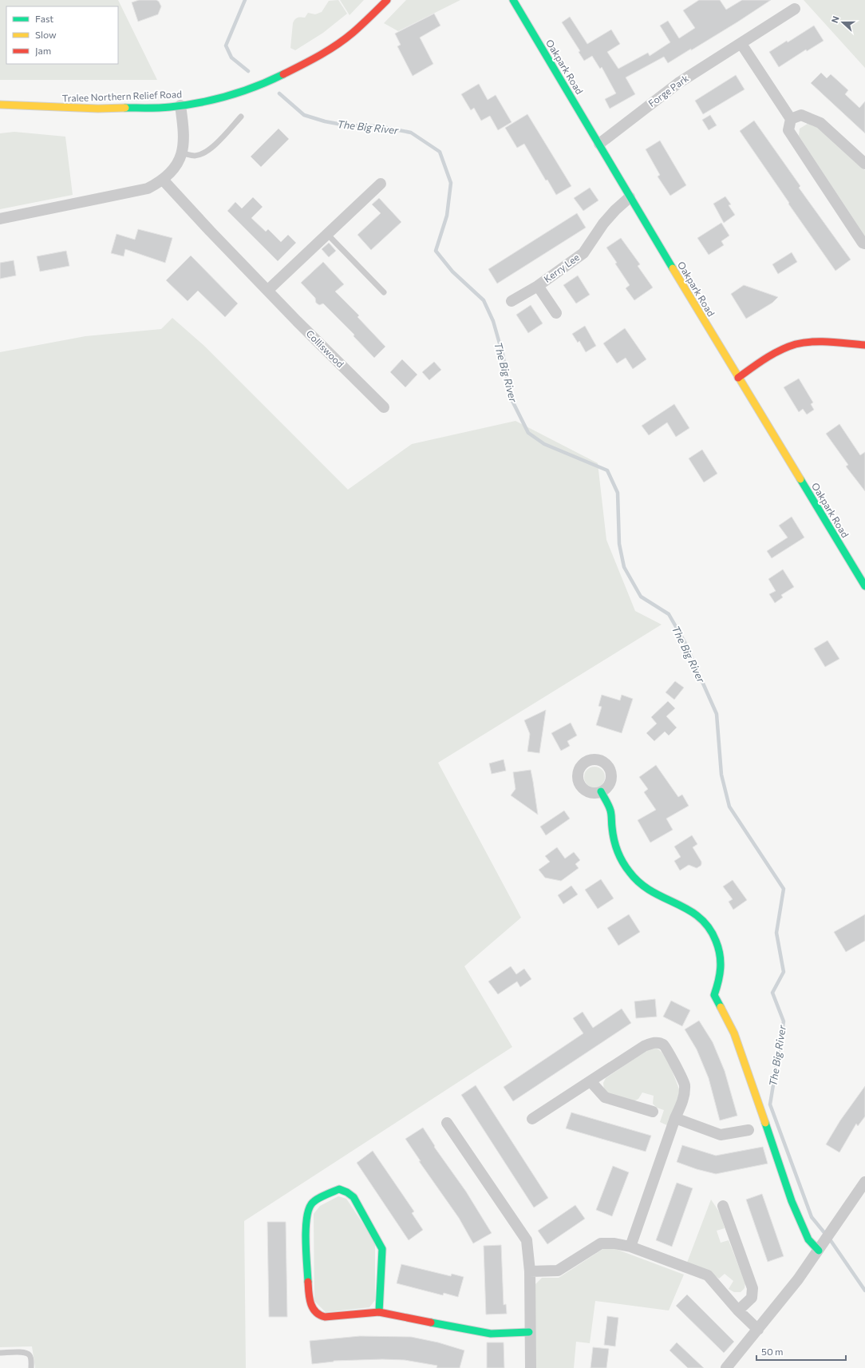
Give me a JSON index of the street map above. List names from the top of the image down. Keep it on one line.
{"streets":{"street":["Oakpark Road","Forge Park","Tralee Northern Relief Road","Kerry Lee","Colliswood"]},"crossings":[["Oakpark Road","Forge Park"],["Oakpark Road","Kerry Lee"]],"water":["The Big River"],"legend":["Fast","Slow","Jam"],"scale_bar":"50 m","north":"left"}
